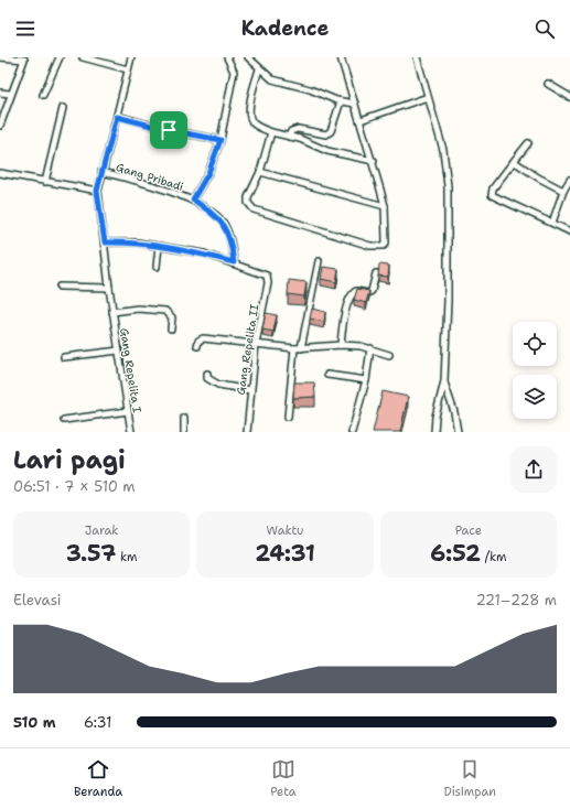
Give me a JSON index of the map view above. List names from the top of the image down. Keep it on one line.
{"streets":{"street":["Gang Pribadi","Gang Repelita II","Gang Repelita I"]},"crossings":[["Gang Pribadi","Gang Repelita II"]],"page":{"header":"Kadence","heading":["Lari pagi","06:51 · 7 × 510 m"],"stats":[["Jarak","3.57 km"],["Waktu","24:31"],["Pace","6:52 /km"]],"chart":["Elevasi","221–228 m"],"list":[{"name":"510 m","note":"6:31"}],"tabs":["Beranda","Peta","Disimpan"]}}
